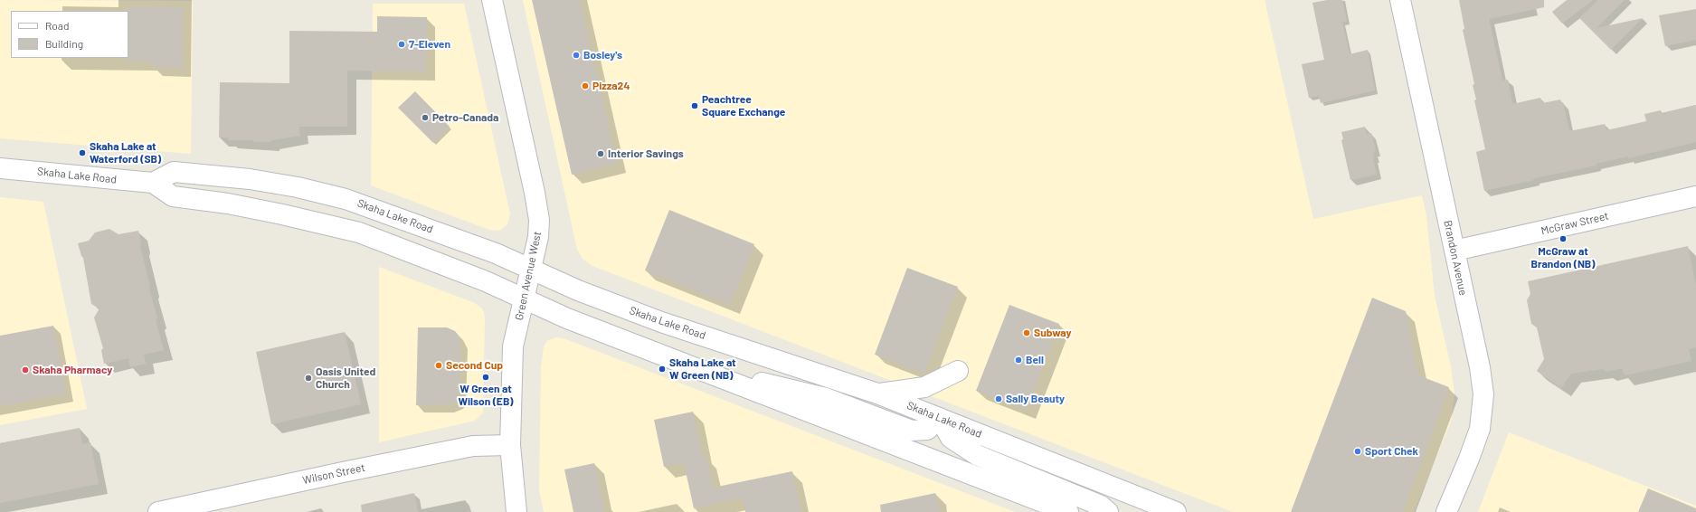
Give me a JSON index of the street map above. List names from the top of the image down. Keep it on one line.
{"streets":{"main road":["Skaha Lake Road","McGraw Street","Brandon Avenue","Green Avenue West","Wilson Street"]},"crossings":[["Skaha Lake Road","Green Avenue West"],["McGraw Street","Brandon Avenue"],["Green Avenue West","Wilson Street"]],"places":["7-Eleven","Bosley's","Pizza24","Peachtree Square Exchange","Petro-Canada","Skaha Lake at Waterford (SB)","Interior Savings","McGraw at Brandon (NB)","Subway","Bell","Second Cup","Skaha Lake at W Green (NB)","Skaha Pharmacy","W Green at Wilson (EB)","Oasis United Church","Sally Beauty","Sport Chek"],"legend":["Road","Building"]}
